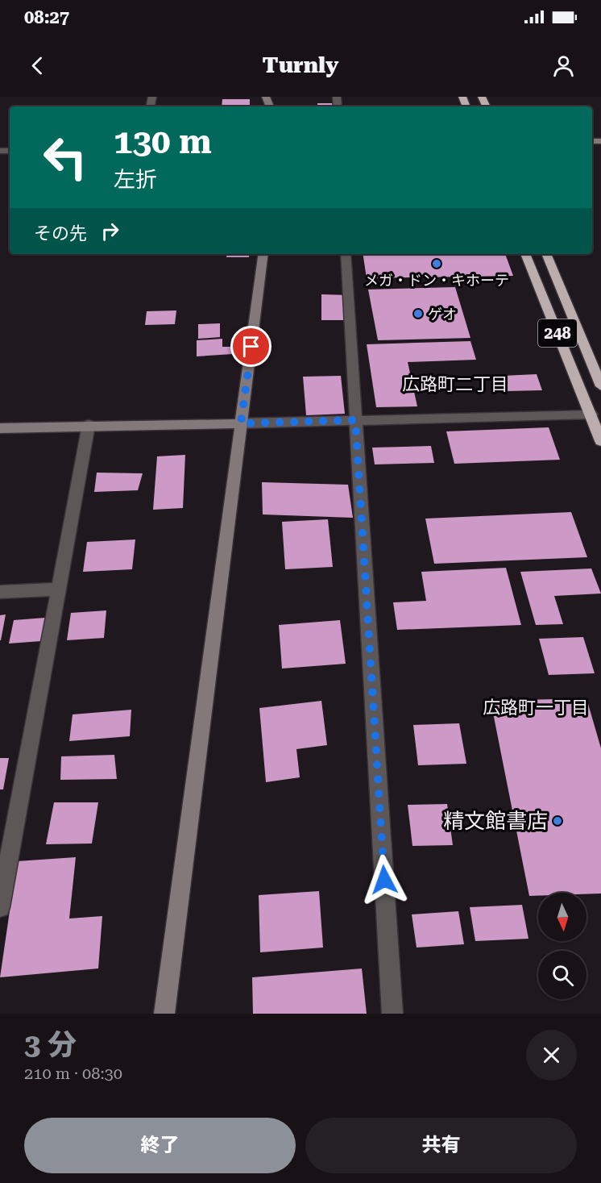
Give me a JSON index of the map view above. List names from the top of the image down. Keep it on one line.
{"streets":{"highway":["248"]},"districts":["広路町二丁目","広路町一丁目"],"places":["メガ・ドン・キホーテ","ゲオ","精文館書店"],"north":"bottom","page":{"status":"08:27","header":"Turnly","turn":["130 m","左折"],"then":"その先","heading":["3 分","210 m · 08:30"],"buttons":["終了","共有"]}}
